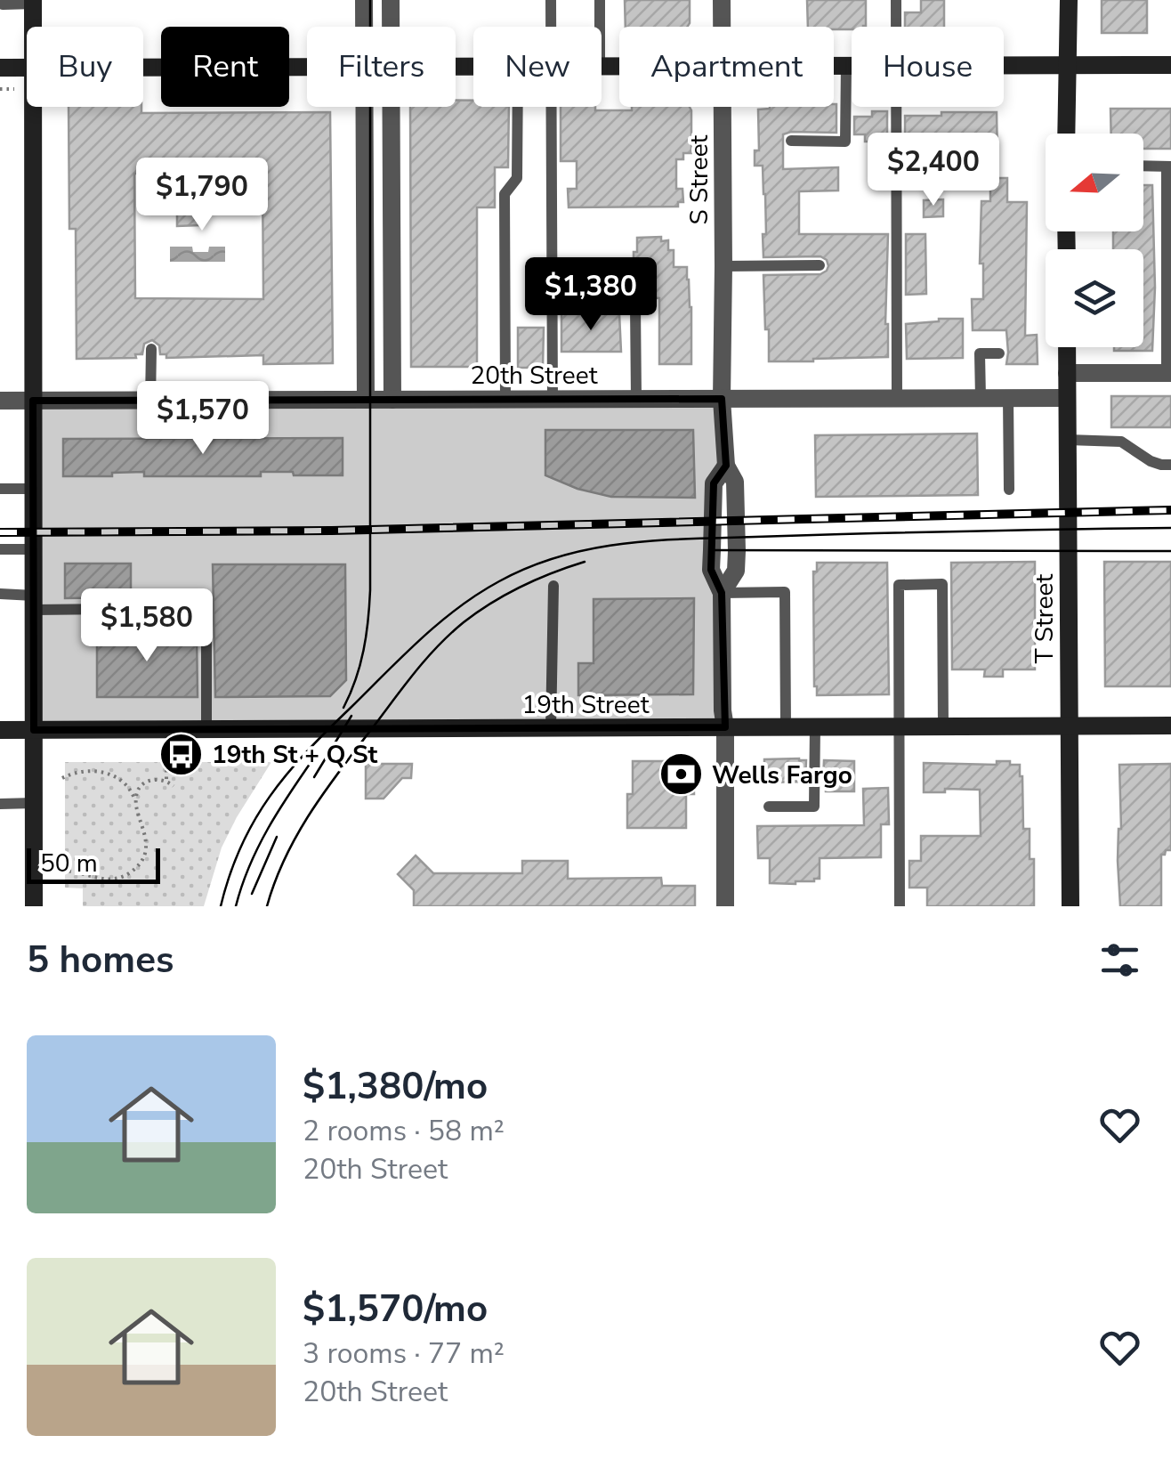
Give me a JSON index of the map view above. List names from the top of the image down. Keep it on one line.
{"streets":{"main road":["T Street","19th Street"],"street":["S Street","20th Street"]},"crossings":[["S Street","20th Street"],["S Street","19th Street"],["20th Street","T Street"],["T Street","19th Street"]],"places":{"bus stop":["19th St + Q St"],"bank":["Wells Fargo"]},"scale_bar":"50 m","north":"left","page":{"chip":["Buy","Rent","Filters","New","Apartment","House"],"price":["$2,400","$1,790","$1,380","$1,570","$1,580"],"scale":"50 m","heading":"5 homes","list":[{"name":"$1,380/mo","note":"2 rooms · 58 m² · 20th Street"},{"name":"$1,570/mo","note":"3 rooms · 77 m² · 20th Street"}]}}
